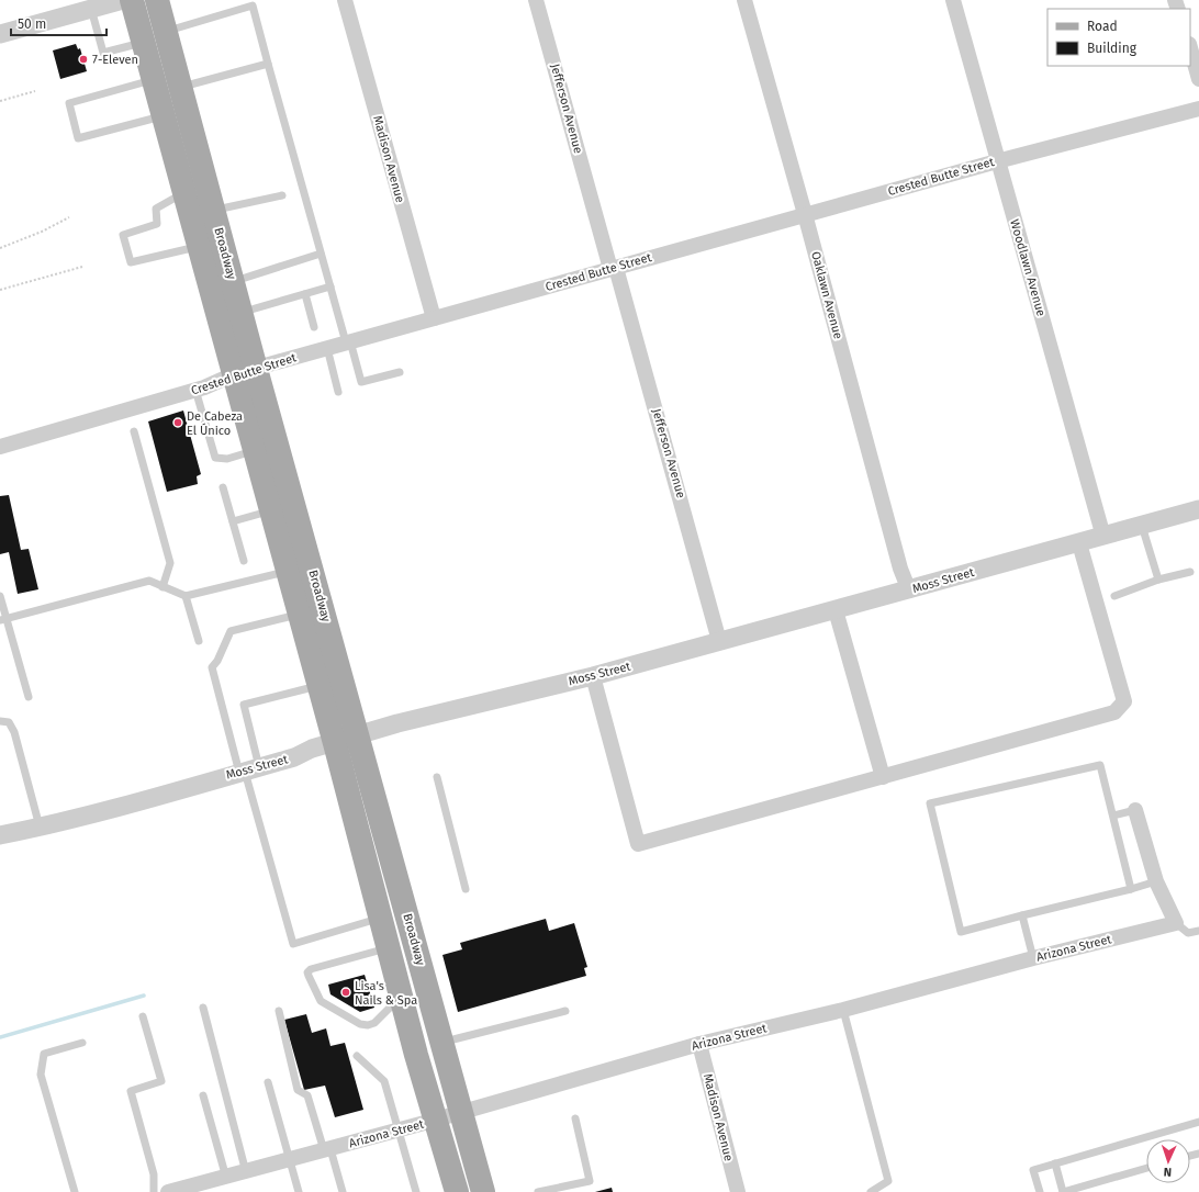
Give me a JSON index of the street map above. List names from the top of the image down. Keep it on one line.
{"streets":{"main road":["Broadway"],"street":["Jefferson Avenue","Madison Avenue","Crested Butte Street","Woodlawn Avenue","Oaklawn Avenue","Moss Street","Arizona Street"]},"crossings":[["Jefferson Avenue","Crested Butte Street"],["Jefferson Avenue","Moss Street"],["Madison Avenue","Crested Butte Street"],["Madison Avenue","Arizona Street"],["Crested Butte Street","Broadway"],["Crested Butte Street","Woodlawn Avenue"],["Crested Butte Street","Oaklawn Avenue"],["Broadway","Moss Street"],["Broadway","Arizona Street"],["Woodlawn Avenue","Moss Street"],["Oaklawn Avenue","Moss Street"]],"places":["7-Eleven","De Cabeza El Único","Lisa's Nails & Spa"],"legend":["Road","Building"],"scale_bar":"50 m","north":"bottom"}
